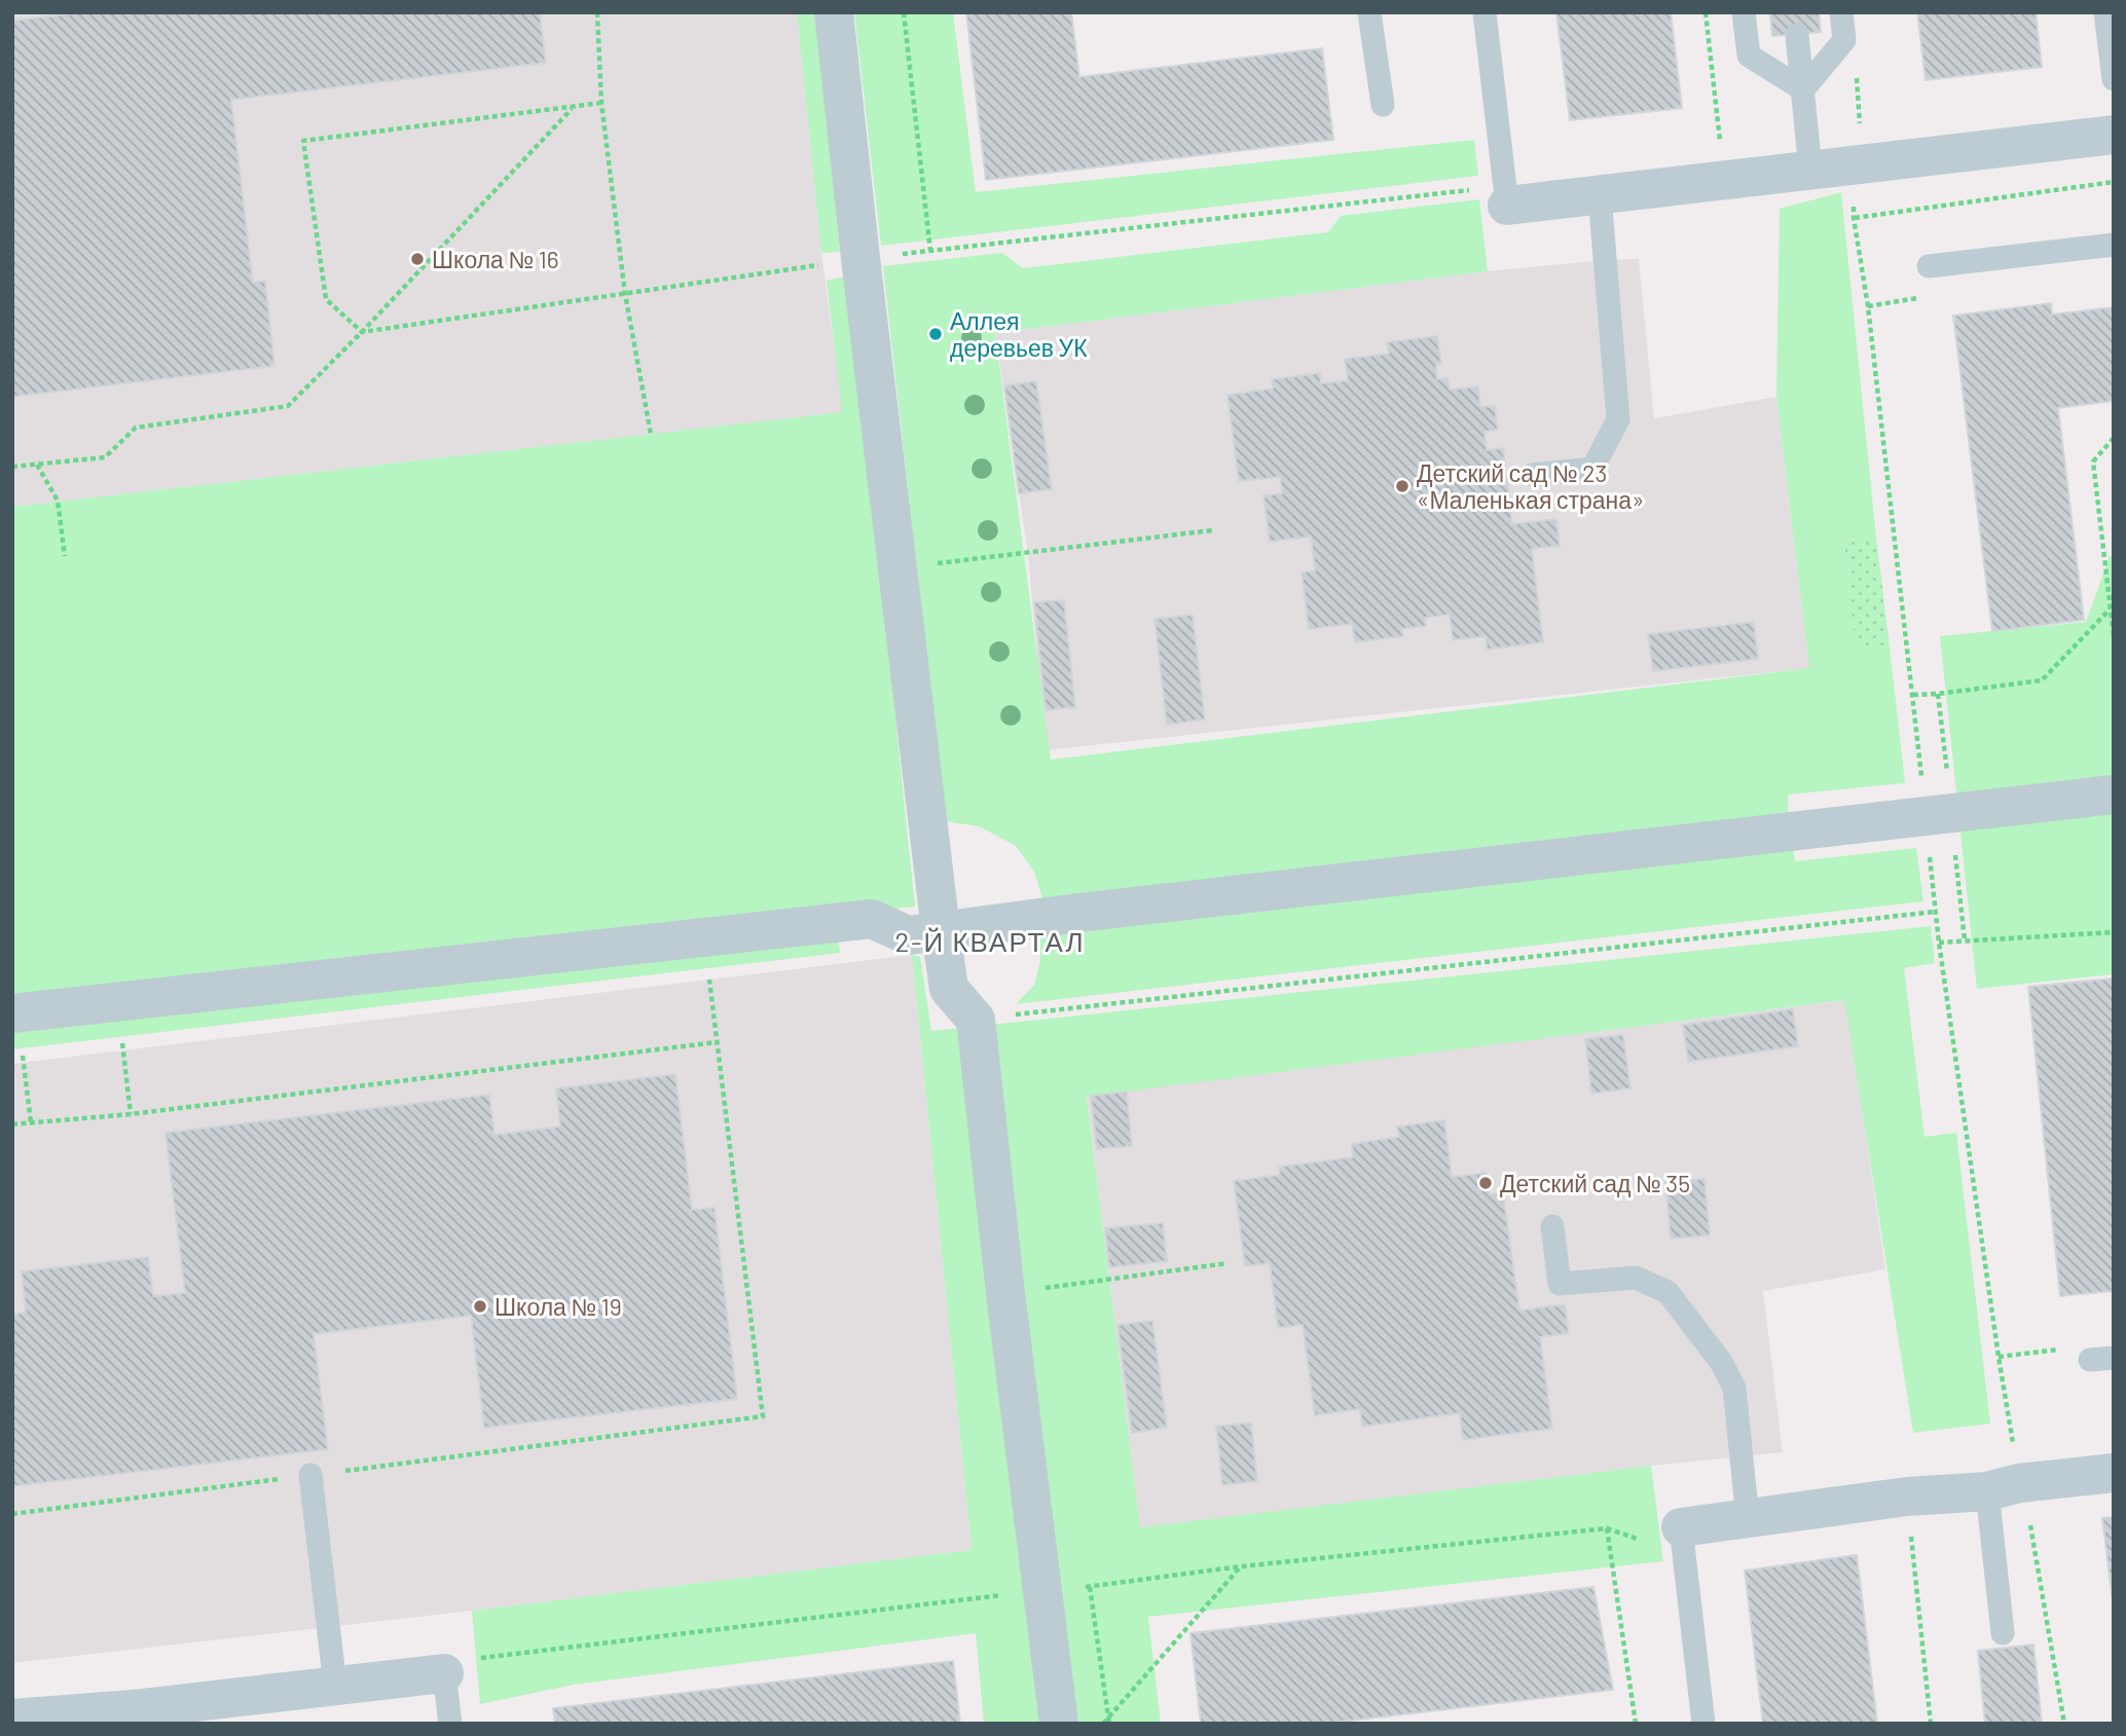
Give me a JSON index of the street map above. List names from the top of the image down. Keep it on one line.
{"districts":["2-Й КВАРТАЛ"],"places":["Школа № 16","Аллея деревьев УК","Детский сад № 23 «Маленькая страна»","Детский сад № 35","Школа № 19"]}
